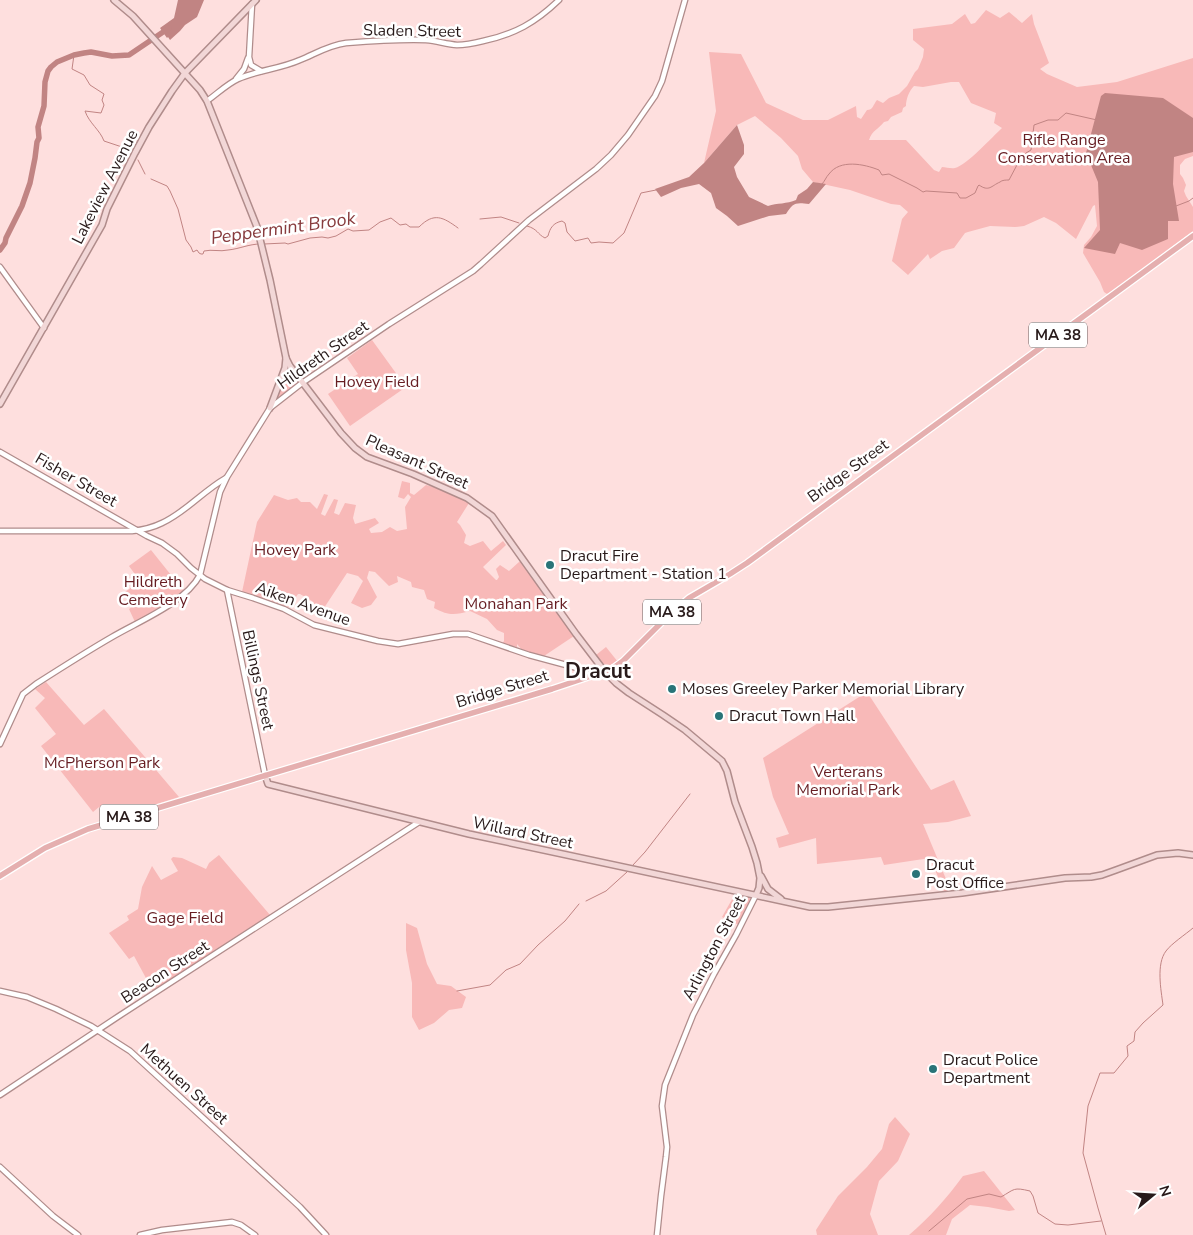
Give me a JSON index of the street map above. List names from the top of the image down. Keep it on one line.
{"streets":{"main road":["Lakeview Avenue","MA 38","Pleasant Street","Bridge Street","Willard Street","Arlington Street"],"street":["Sladen Street","Hildreth Street","Fisher Street","Aiken Avenue","Billings Street","Beacon Street","Methuen Street"]},"crossings":[["Sladen Street","Pleasant Street"],["Lakeview Avenue","Pleasant Street"],["Hildreth Street","Pleasant Street"],["Hildreth Street","Aiken Avenue"],["Pleasant Street","Bridge Street"],["Pleasant Street","Arlington Street"],["Bridge Street","Aiken Avenue"],["Bridge Street","Billings Street"],["Bridge Street","Willard Street"],["Bridge Street","Arlington Street"],["Fisher Street","Aiken Avenue"],["Aiken Avenue","Billings Street"],["Billings Street","Willard Street"],["Willard Street","Arlington Street"],["Willard Street","Beacon Street"],["Beacon Street","Methuen Street"]],"districts":["Dracut"],"water":["Peppermint Brook"],"parks":["Rifle Range Conservation Area","Hovey Field","Hovey Park","Hildreth Cemetery","Monahan Park","McPherson Park","Verterans Memorial Park","Gage Field"],"places":["Dracut Fire Department - Station 1","Moses Greeley Parker Memorial Library","Dracut Town Hall","Dracut Post Office","Dracut Police Department"],"north":"right"}
